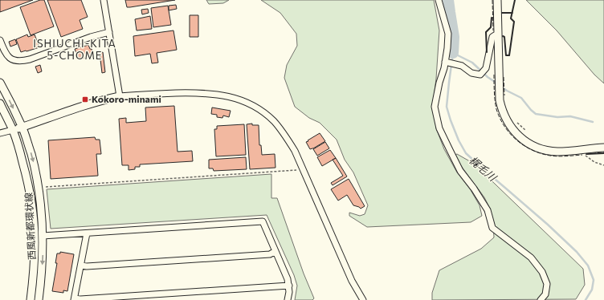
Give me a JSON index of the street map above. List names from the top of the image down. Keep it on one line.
{"streets":{"street":["西風新都環状線"]},"districts":["ISHIUCHI-KITA 5-CHOME"],"water":["梶毛川"],"places":{"transit":["Kokoro-minami"]}}
